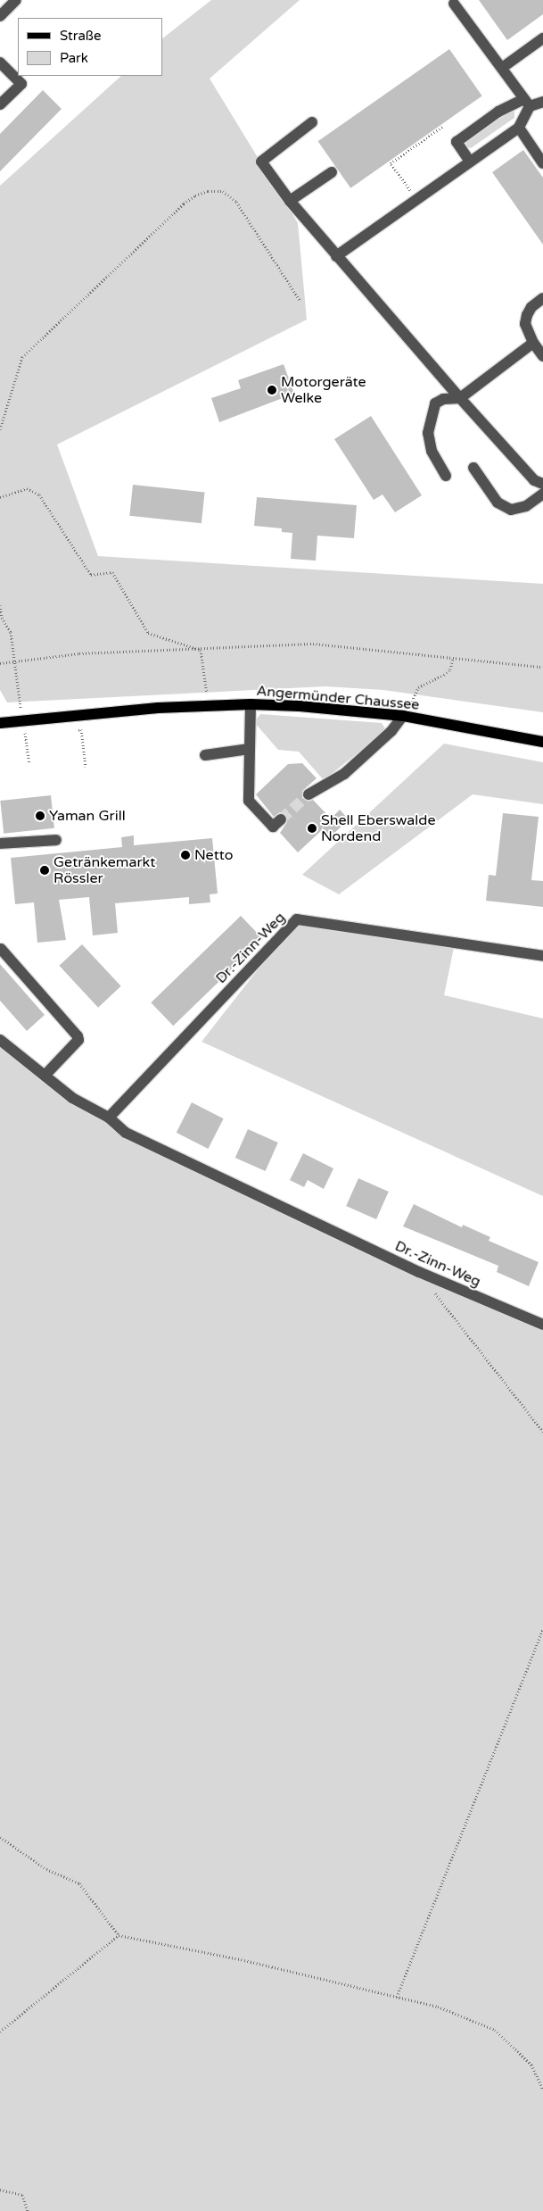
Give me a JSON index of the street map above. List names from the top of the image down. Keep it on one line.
{"streets":{"main road":["Angermünder Chaussee"],"street":["Dr.-Zinn-Weg"]},"places":["Motorgeräte Welke","Yaman Grill","Shell Eberswalde Nordend","Netto","Getränkemarkt Rössler"],"legend":["Straße","Park"]}
